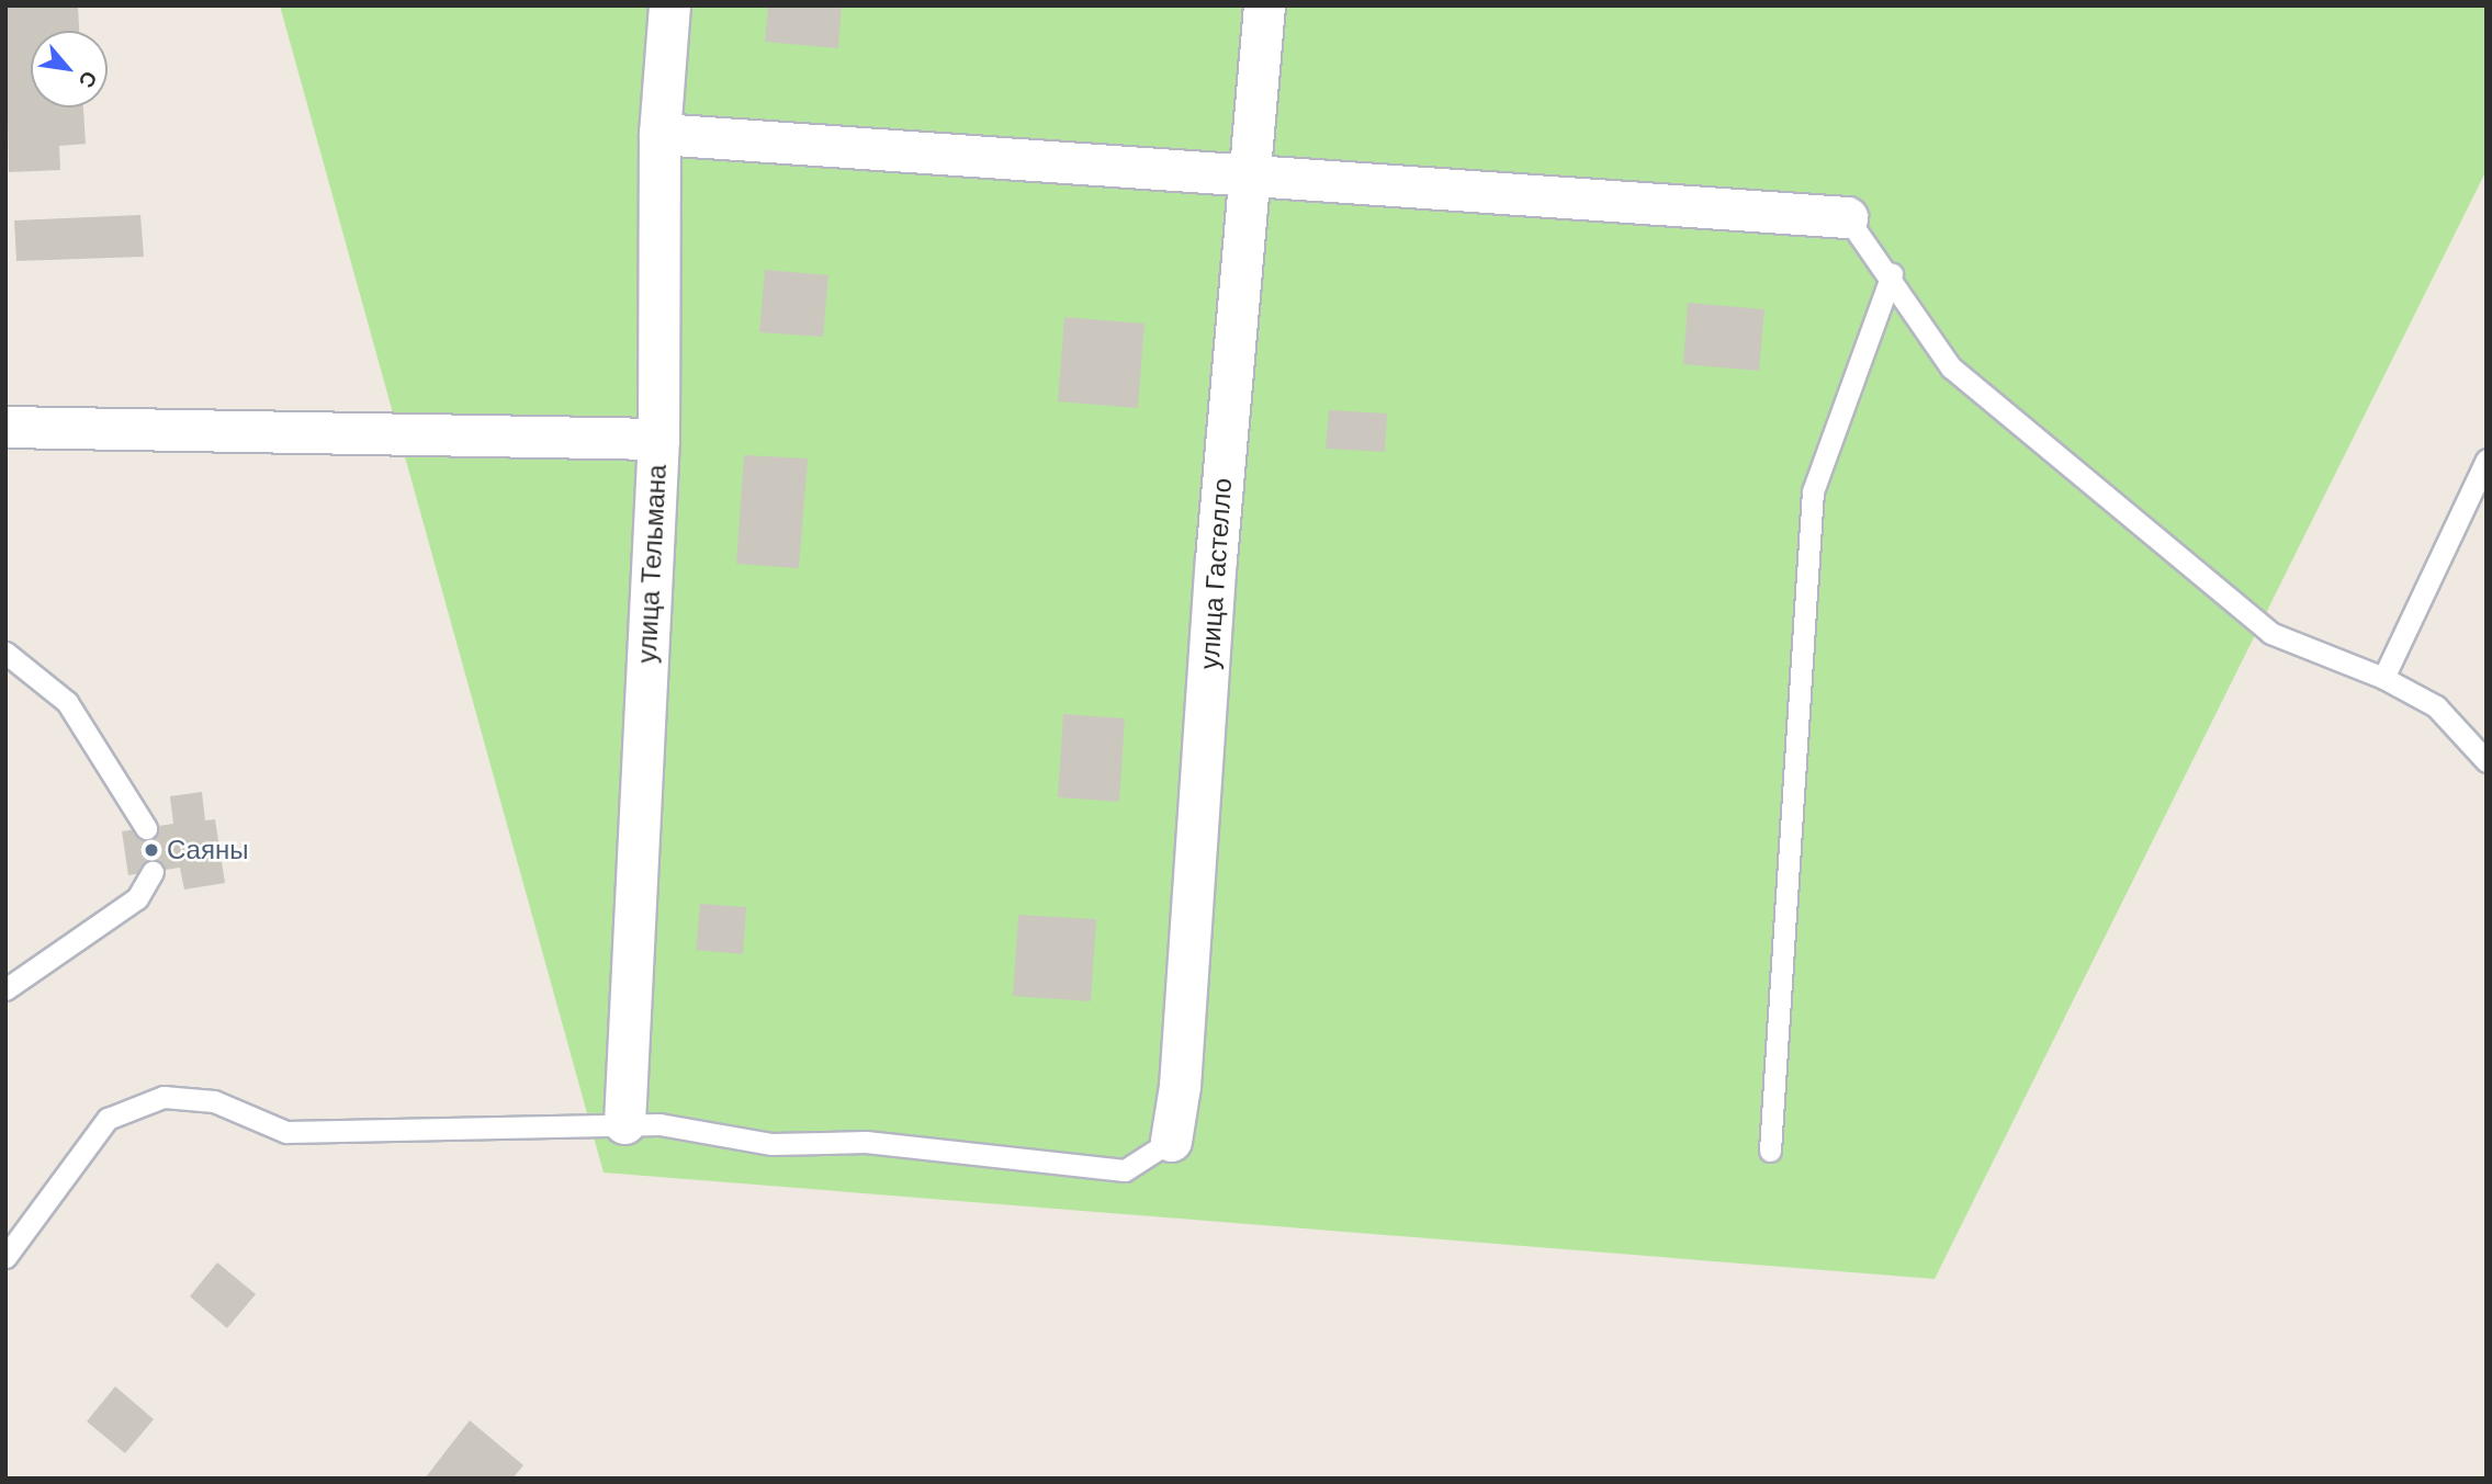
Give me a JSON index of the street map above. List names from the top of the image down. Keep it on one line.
{"streets":{"street":["улица Тельмана","улица Гастелло"]},"places":["Саяны"],"north":"bottom right"}
